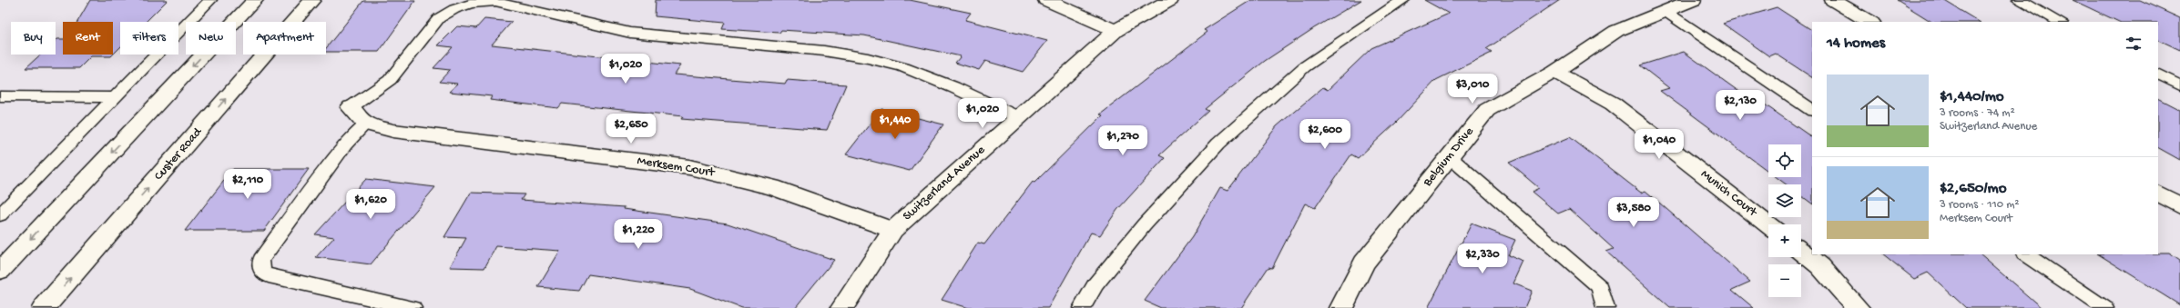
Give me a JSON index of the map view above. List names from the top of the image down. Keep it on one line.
{"streets":{"street":["Custer Road","Belgium Drive","Merksem Court","Switzerland Avenue","Munich Court"]},"crossings":[["Belgium Drive","Munich Court"],["Merksem Court","Switzerland Avenue"]],"page":{"chip":["Buy","Rent","Filters","New","Apartment"],"heading":"14 homes","price":["$1,020","$3,010","$2,130","$1,020","$1,440","$2,650","$2,600","$1,270","$1,040","$2,110","$1,620","$3,580","$1,220","$2,330"],"list":[{"name":"$1,440/mo","note":"3 rooms · 74 m² · Switzerland Avenue"},{"name":"$2,650/mo","note":"3 rooms · 110 m² · Merksem Court"}],"map_buttons":["+","−"]}}
